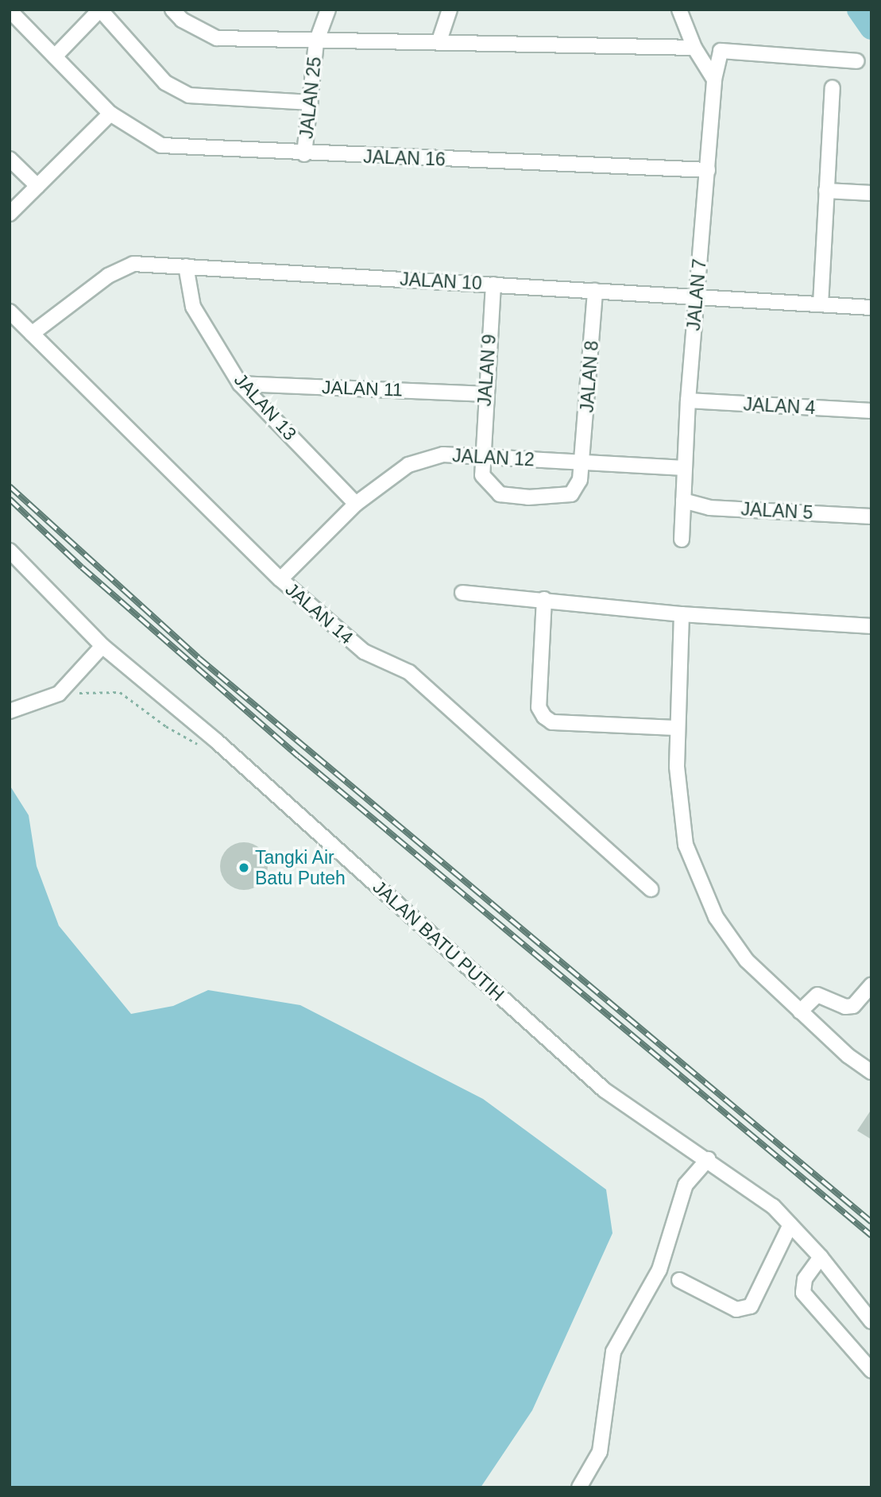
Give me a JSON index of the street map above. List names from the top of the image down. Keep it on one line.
{"streets":{"street":["JALAN 25","JALAN 16","JALAN 10","JALAN 7","JALAN 9","JALAN 8","JALAN 11","JALAN 4","JALAN 13","JALAN 12","JALAN 5","JALAN 14","JALAN BATU PUTIH"]},"crossings":[["JALAN 25","JALAN 16"],["JALAN 16","JALAN 7"],["JALAN 10","JALAN 7"],["JALAN 10","JALAN 9"],["JALAN 10","JALAN 8"],["JALAN 10","JALAN 13"],["JALAN 10","JALAN 14"],["JALAN 7","JALAN 4"],["JALAN 7","JALAN 12"],["JALAN 7","JALAN 5"],["JALAN 9","JALAN 8"],["JALAN 9","JALAN 11"],["JALAN 9","JALAN 12"],["JALAN 8","JALAN 12"],["JALAN 11","JALAN 13"],["JALAN 13","JALAN 12"],["JALAN 12","JALAN 14"]],"places":["Tangki Air Batu Puteh"]}
